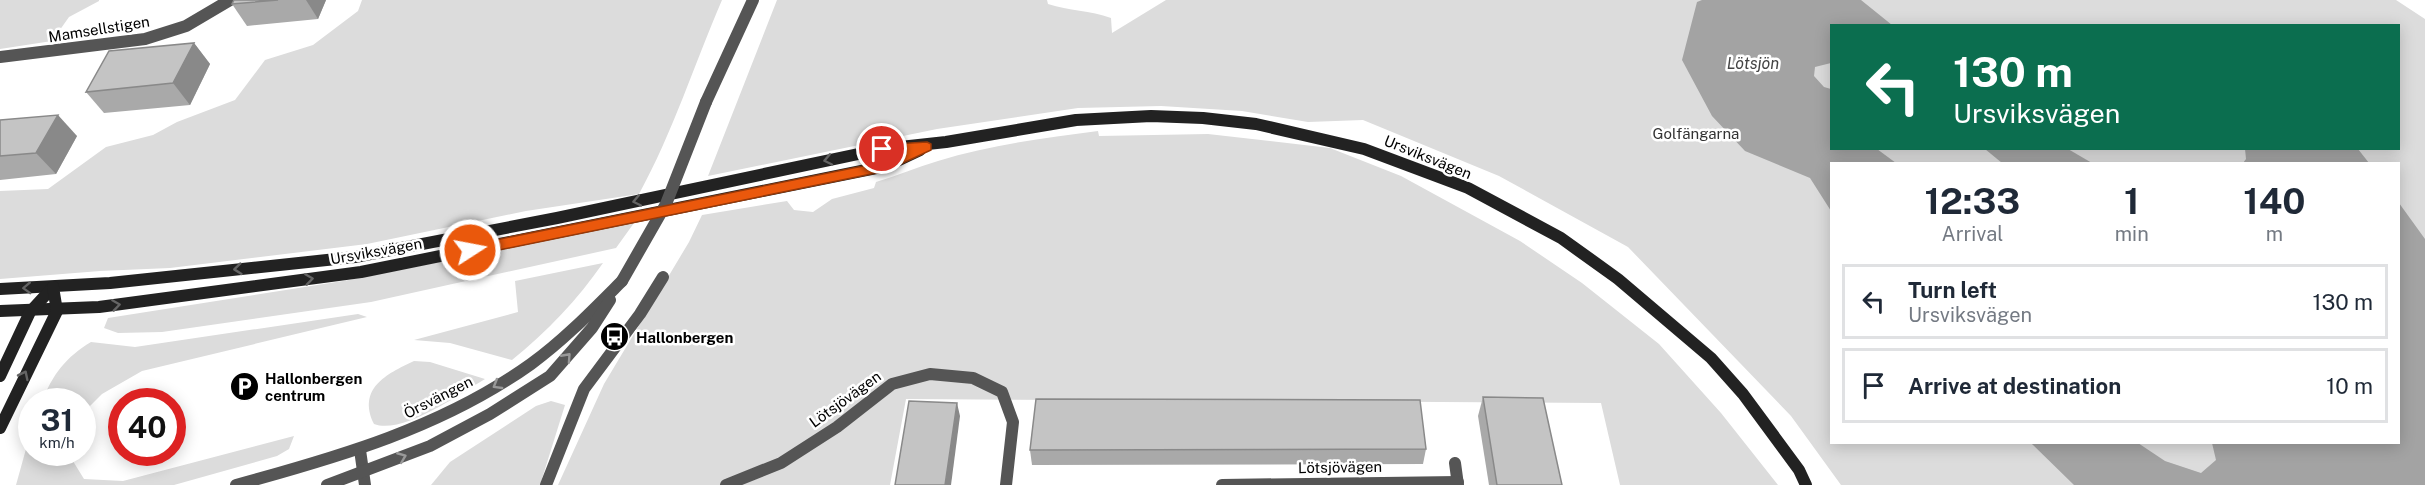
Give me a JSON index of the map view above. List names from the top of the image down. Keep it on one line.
{"streets":{"street":["Mamsellstigen","Ursviksvägen","Örsvängen","Lötsjövägen"]},"water":["Lötsjön"],"parks":["Golfängarna"],"places":{"bus stop":["Hallonbergen"],"parking":["Hallonbergen centrum"]},"page":{"turn":["130 m","Ursviksvägen"],"eta":["12:33","Arrival","1","min","140","m"],"list":[{"name":"Turn left","note":"Ursviksvägen","value":"130 m"},{"name":"Arrive at destination","value":"10 m"}],"speed":"31 km/h","limit":"40"}}
